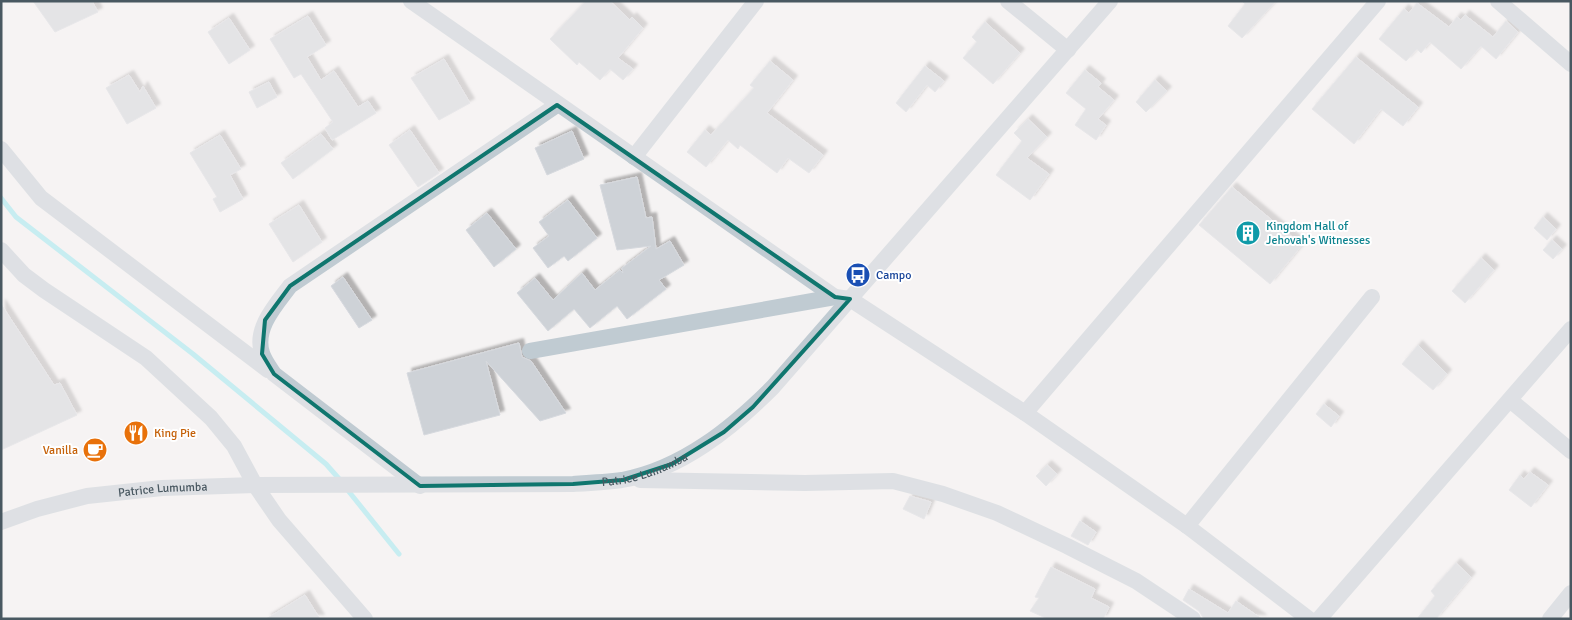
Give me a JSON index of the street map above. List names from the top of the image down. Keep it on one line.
{"streets":{"street":["Patrice Lumumba"]},"places":{"building":["Kingdom Hall of Jehovah's Witnesses"],"bus stop":["Campo"],"restaurant":["King Pie"],"cafe":["Vanilla"]}}
